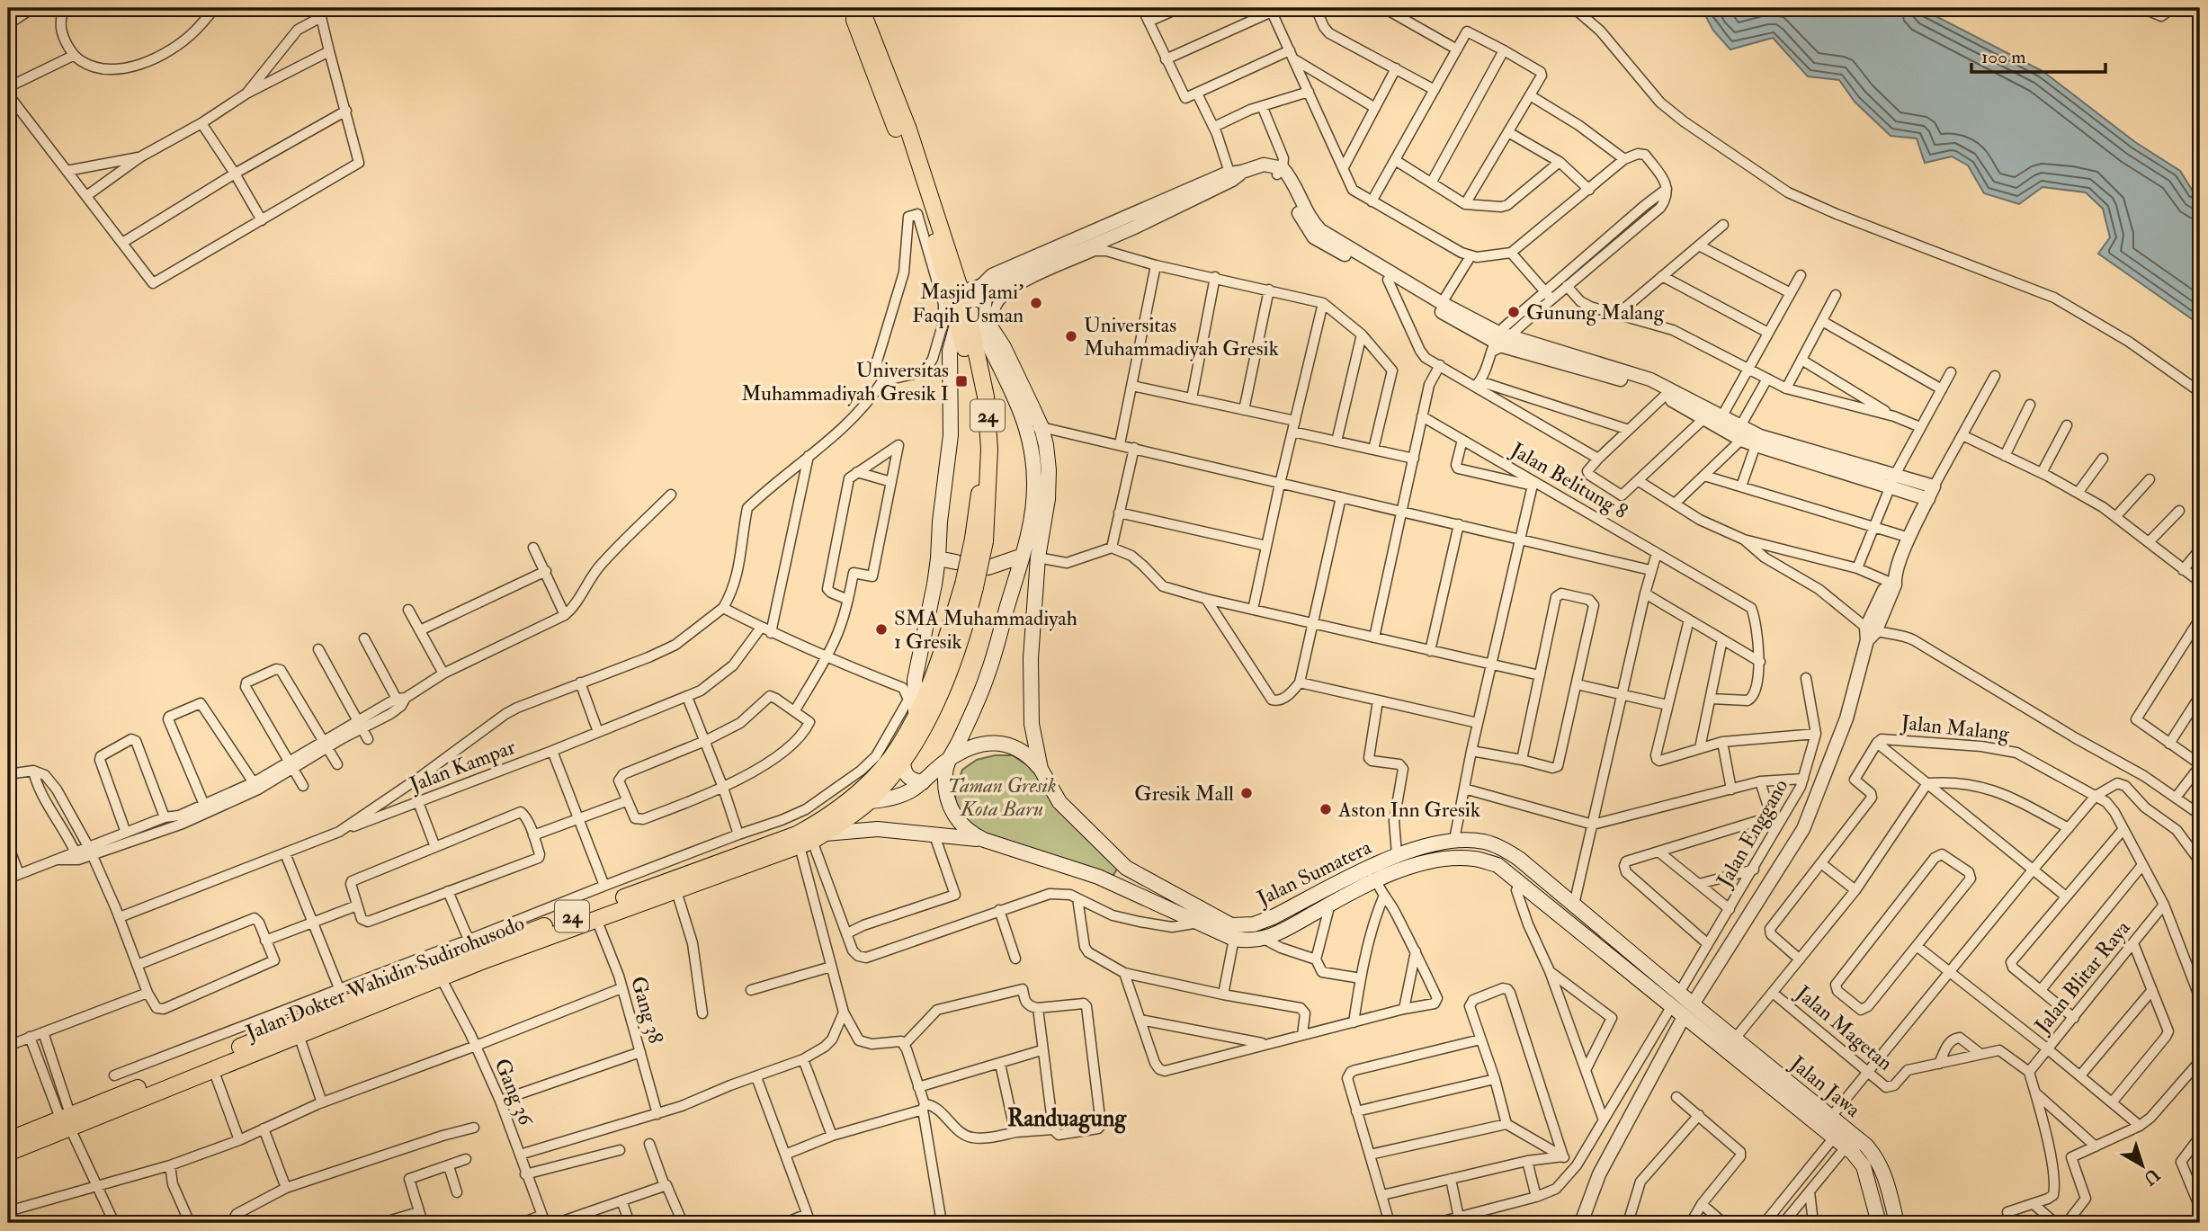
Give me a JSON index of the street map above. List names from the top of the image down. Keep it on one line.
{"streets":{"highway":["24","Jalan Dokter Wahidin Sudirohusodo"],"main road":["Jalan Sumatera","Jalan Jawa"],"street":["Jalan Belitung 8","Jalan Malang","Jalan Kampar","Jalan Enggano","Jalan Blitar Raya","Gang 38","Jalan Magetan","Gang 36"]},"crossings":[["Jalan Malang","Jalan Blitar Raya"],["Jalan Enggano","Jalan Sumatera"],["Jalan Sumatera","Jalan Dokter Wahidin Sudirohusodo"],["Jalan Sumatera","Jalan Jawa"],["Jalan Blitar Raya","Jalan Magetan"],["Jalan Dokter Wahidin Sudirohusodo","Gang 38"],["Jalan Dokter Wahidin Sudirohusodo","Gang 36"]],"districts":["Randuagung"],"parks":["Taman Gresik Kota Baru"],"places":{"other":["Masjid Jami' Faqih Usman","Gunung Malang","Universitas Muhammadiyah Gresik","SMA Muhammadiyah 1 Gresik","Gresik Mall","Aston Inn Gresik"],"transit":["Universitas Muhammadiyah Gresik I"]},"scale_bar":"100 m","north":"bottom right"}
